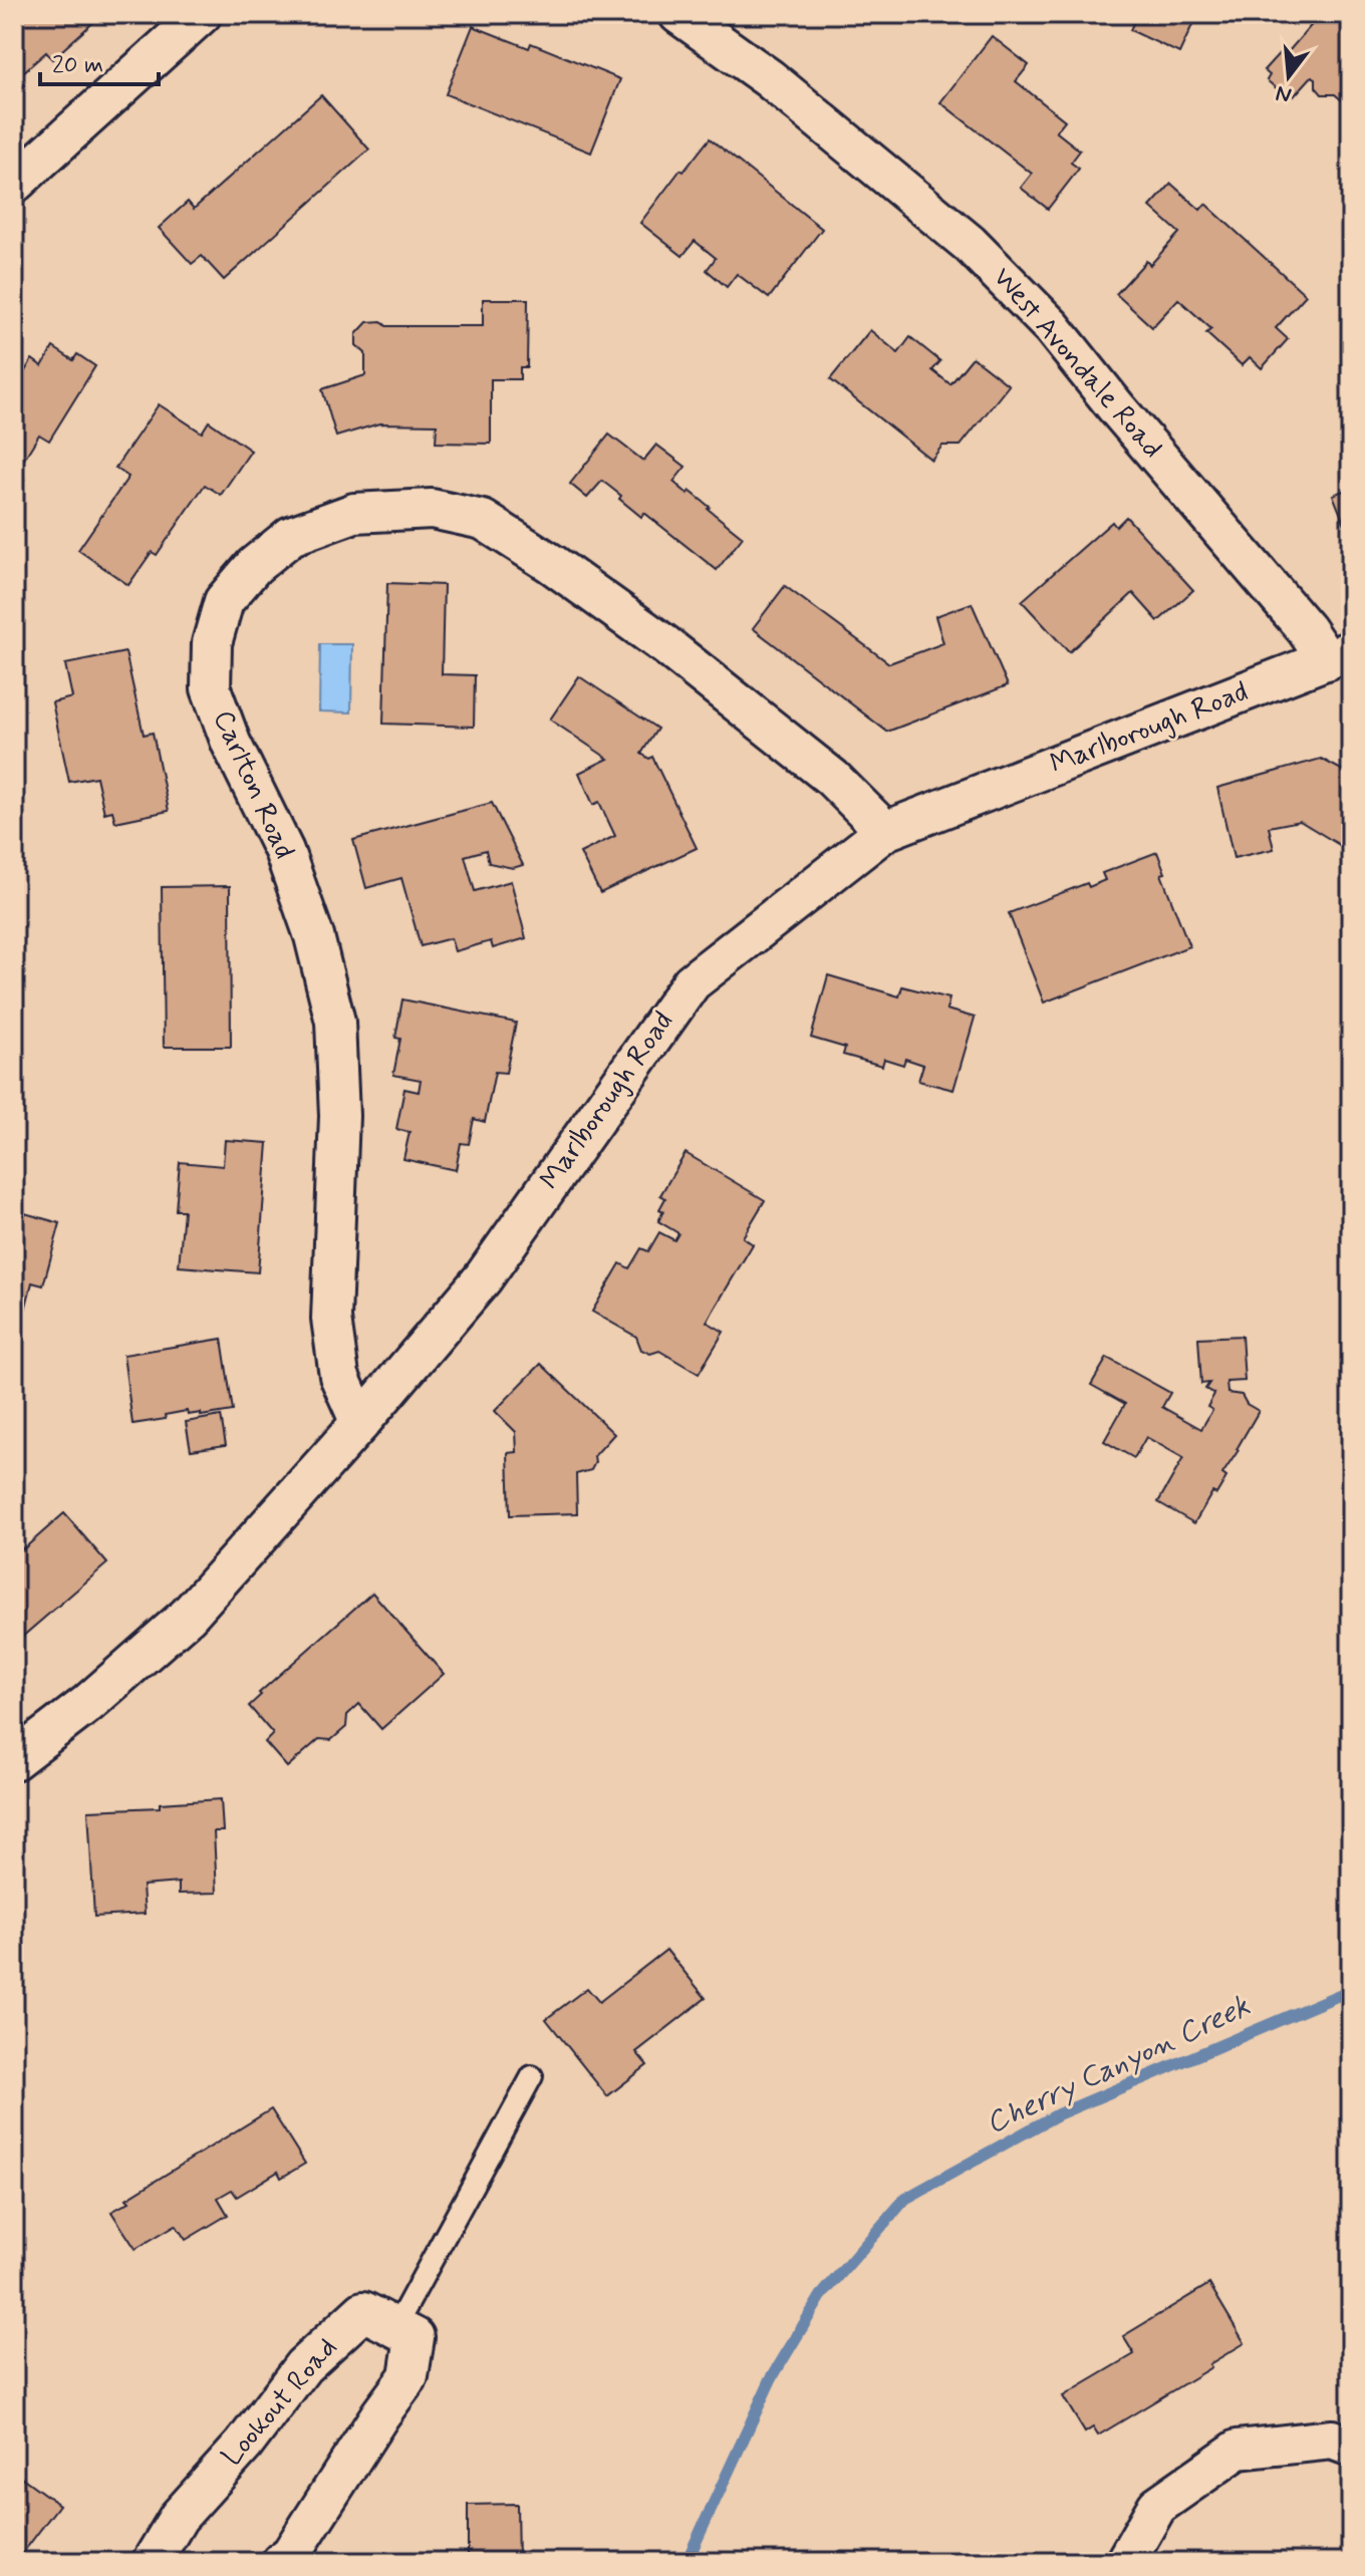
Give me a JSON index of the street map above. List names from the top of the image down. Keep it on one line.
{"streets":{"street":["West Avondale Road","Marlborough Road","Carlton Road","Lookout Road"]},"crossings":[["West Avondale Road","Marlborough Road"],["Marlborough Road","Carlton Road"]],"water":["Cherry Canyon Creek"],"scale_bar":"20 m","north":"bottom"}
